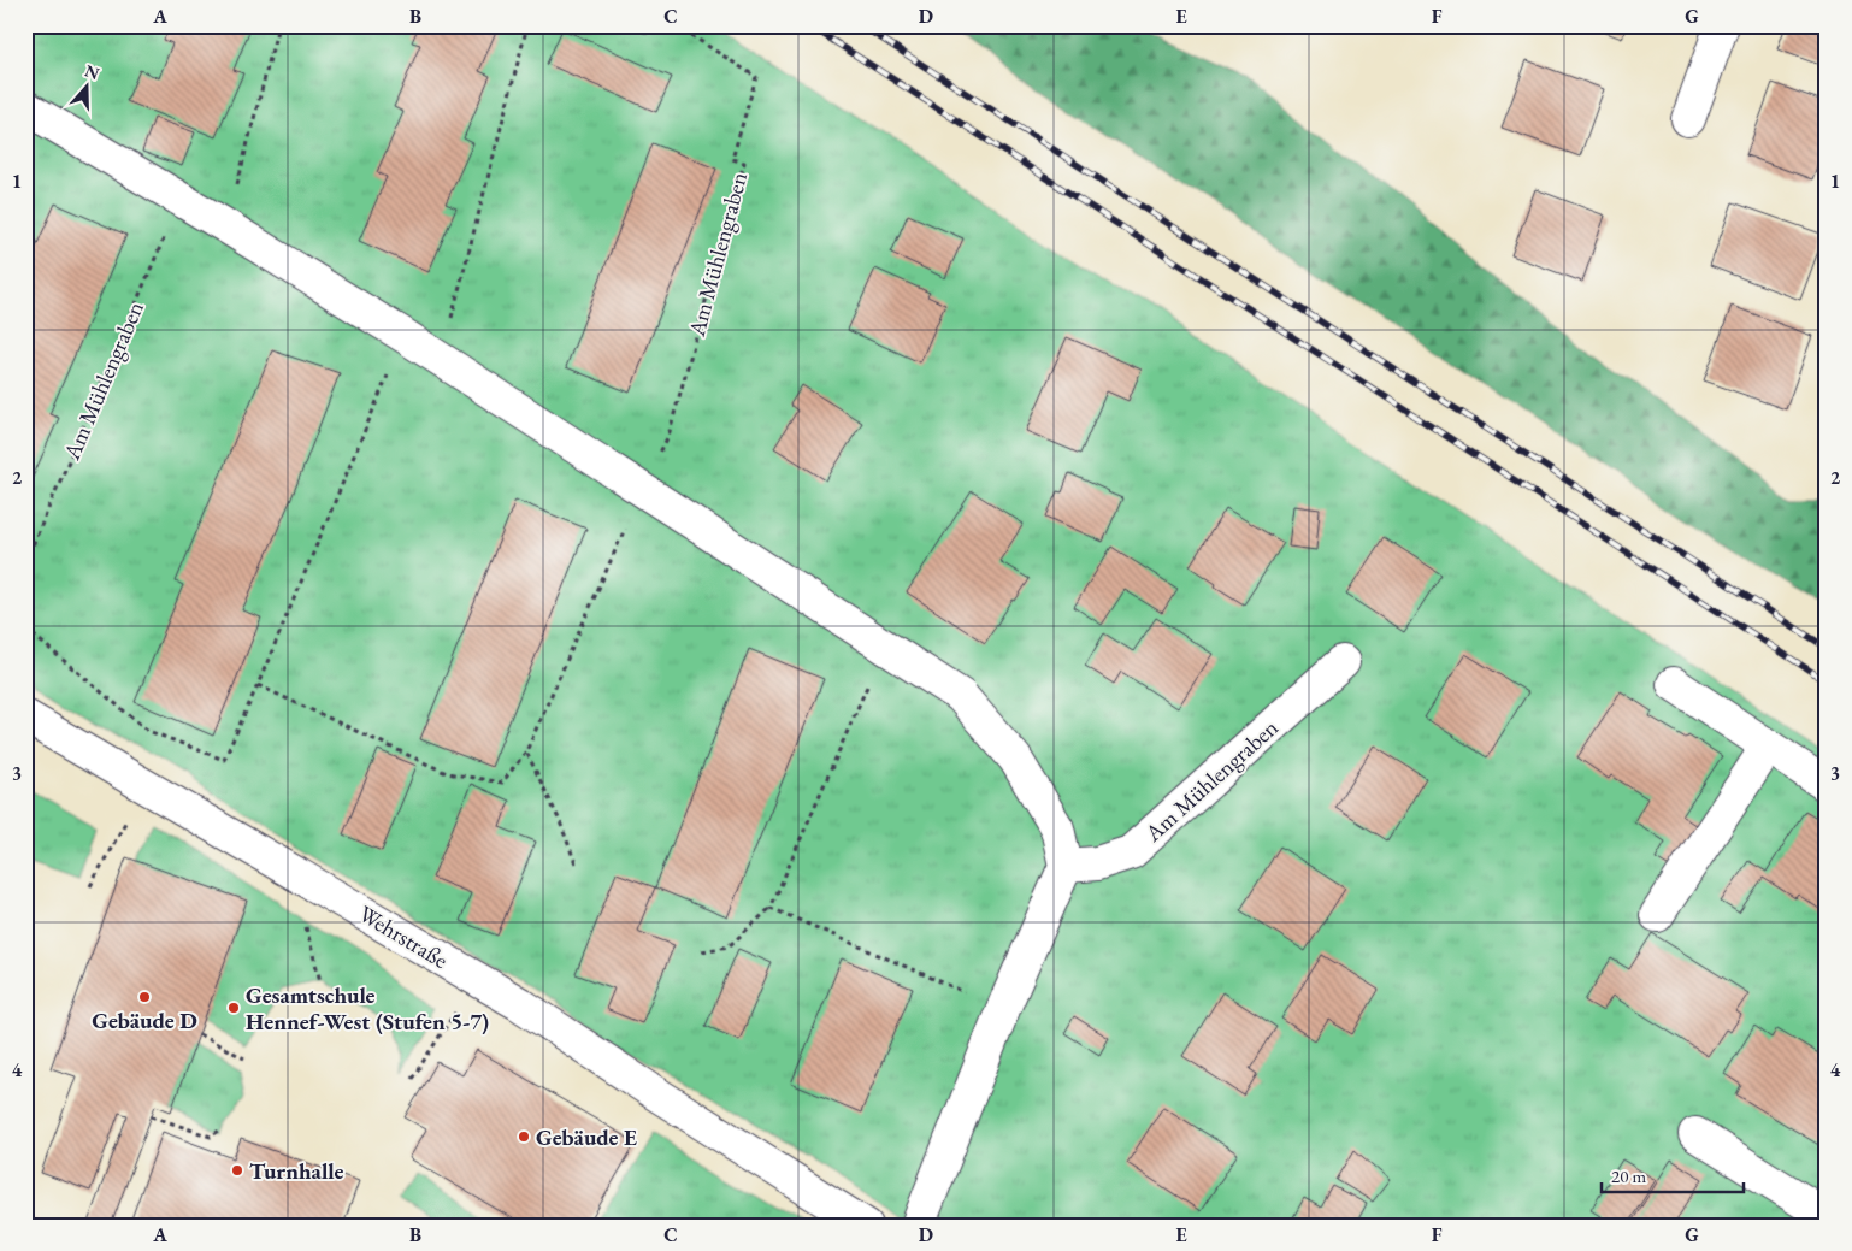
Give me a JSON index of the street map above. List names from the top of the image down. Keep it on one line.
{"streets":{"street":["Am Mühlengraben","Wehrstraße"]},"places":["Gebäude D","Gesamtschule Hennef-West (Stufen 5-7)","Gebäude E","Turnhalle"],"scale_bar":"20 m","north":"top","grid":{"columns":["A","B","C","D","E","F","G"],"rows":["1","2","3","4"]}}
